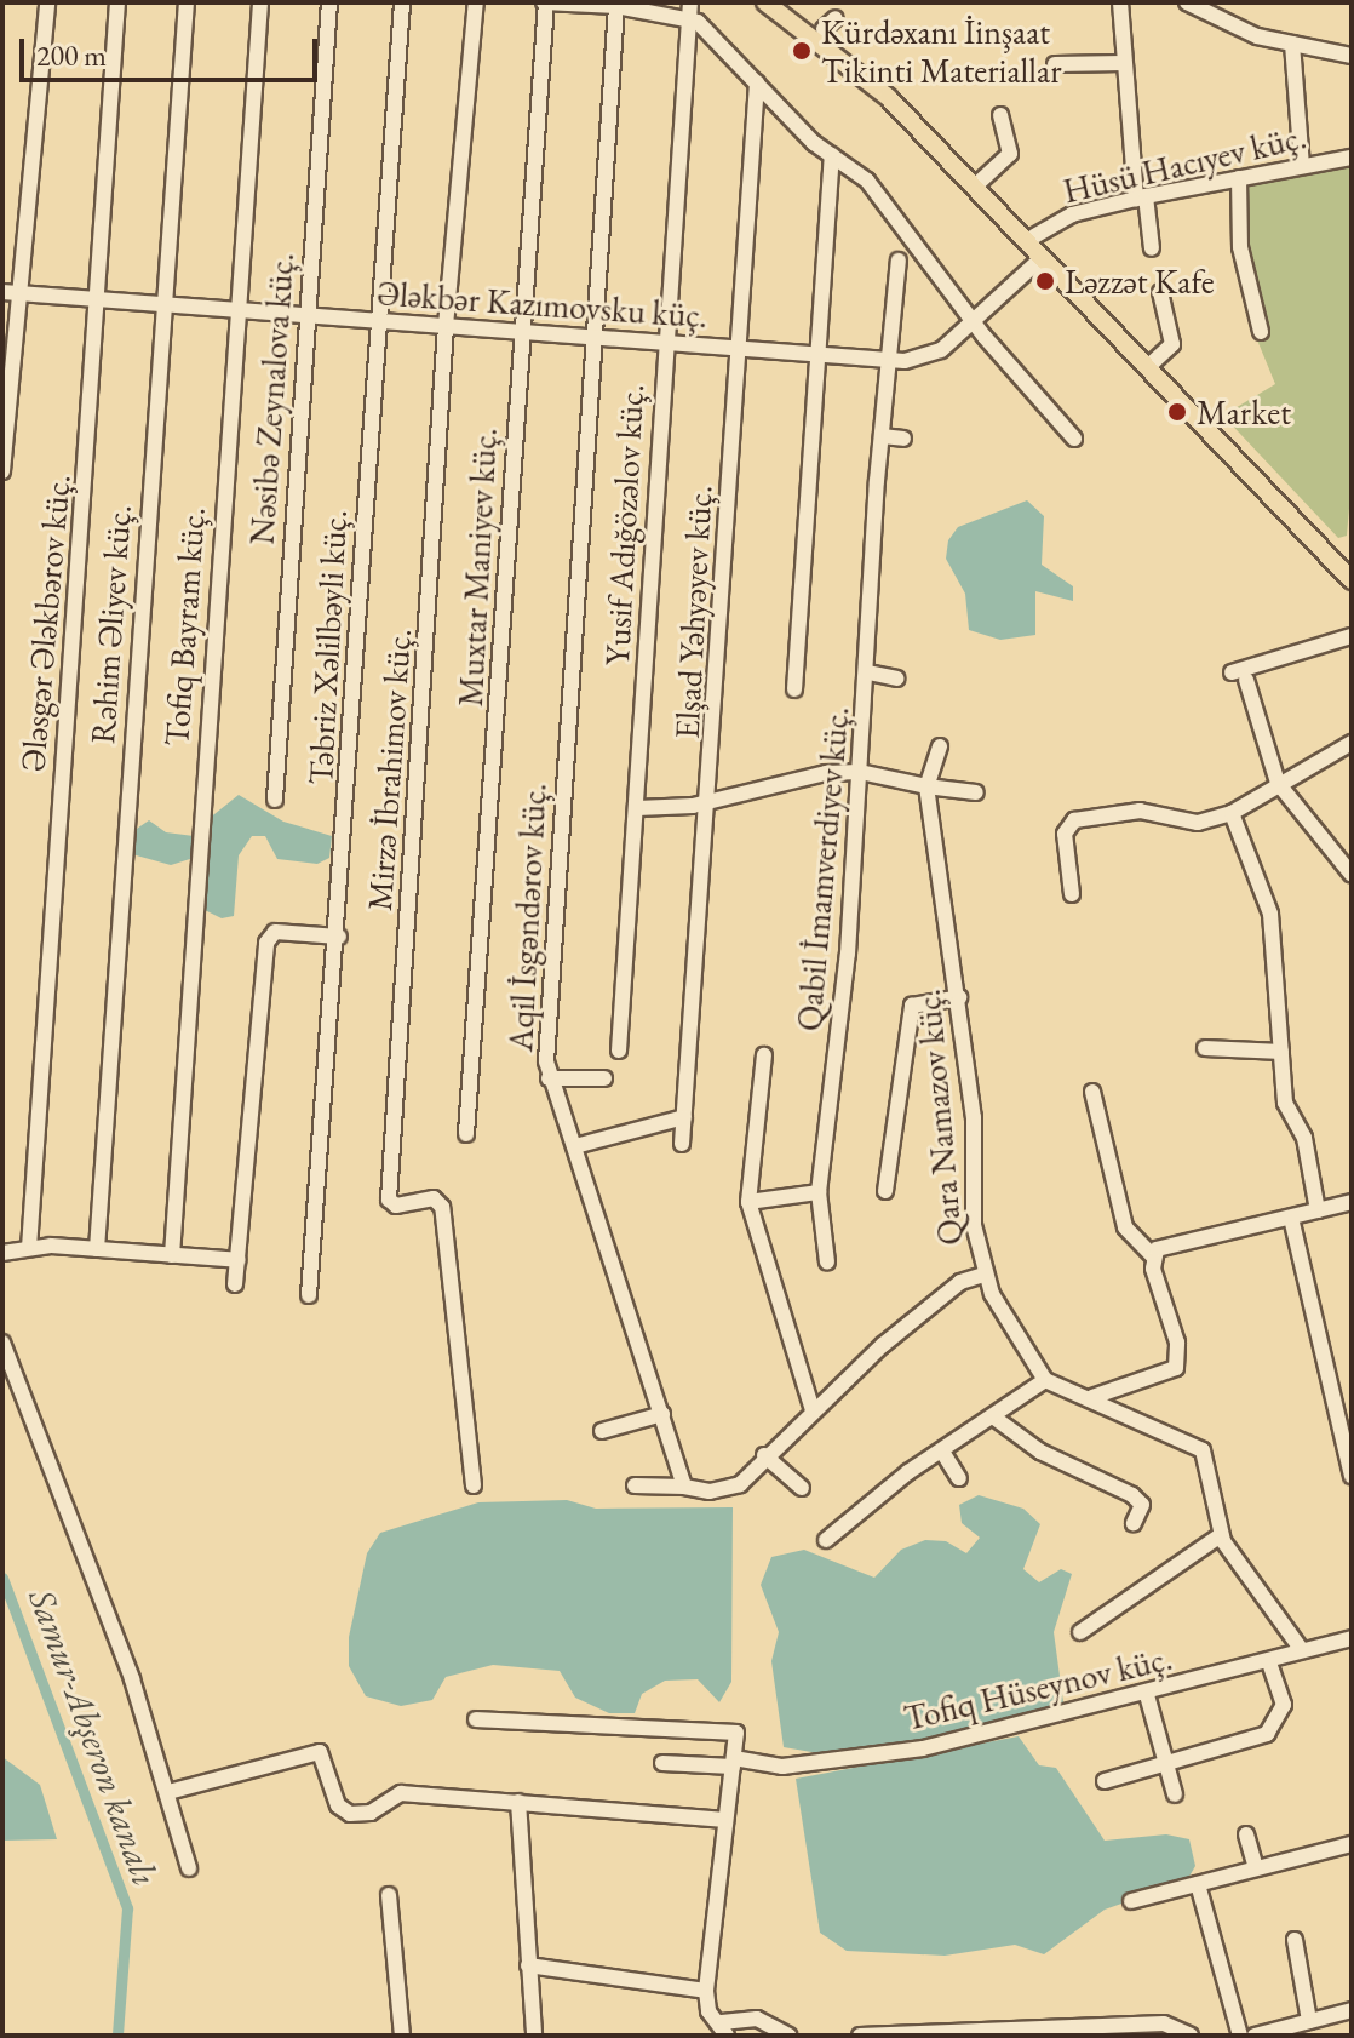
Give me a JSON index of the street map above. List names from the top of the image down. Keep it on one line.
{"streets":{"street":["Hüsü Hacıyev küç.","Ələkbər Kazımovsku küç.","Nəsibə Zeynalova küç.","Yusif Adığözəlov küç.","Muxtar Maniyev küç.","Elşad Yəhyəyev küç.","Ələsgər Ələkbərov küç.","Rəhim Əliyev küç.","Tofiq Bayram küç.","Təbriz Xəlilbəyli küç.","Mirzə İbrahimov küç.","Qabil İmamverdiyev küç.","Aqil İsgəndərov küç.","Qara Namazov küç.","Tofiq Hüseynov küç."]},"crossings":[["Ələkbər Kazımovsku küç.","Nəsibə Zeynalova küç."],["Ələkbər Kazımovsku küç.","Yusif Adığözəlov küç."],["Ələkbər Kazımovsku küç.","Muxtar Maniyev küç."],["Ələkbər Kazımovsku küç.","Elşad Yəhyəyev küç."],["Ələkbər Kazımovsku küç.","Ələsgər Ələkbərov küç."],["Ələkbər Kazımovsku küç.","Rəhim Əliyev küç."],["Ələkbər Kazımovsku küç.","Tofiq Bayram küç."],["Ələkbər Kazımovsku küç.","Təbriz Xəlilbəyli küç."],["Ələkbər Kazımovsku küç.","Mirzə İbrahimov küç."],["Ələkbər Kazımovsku küç.","Qabil İmamverdiyev küç."],["Ələkbər Kazımovsku küç.","Aqil İsgəndərov küç."]],"water":["Samur-Abşeron kanalı"],"places":["Kürdəxanı İinşaat Tikinti Materiallar","Ləzzət Kafe","Market"],"scale_bar":"200 m"}
